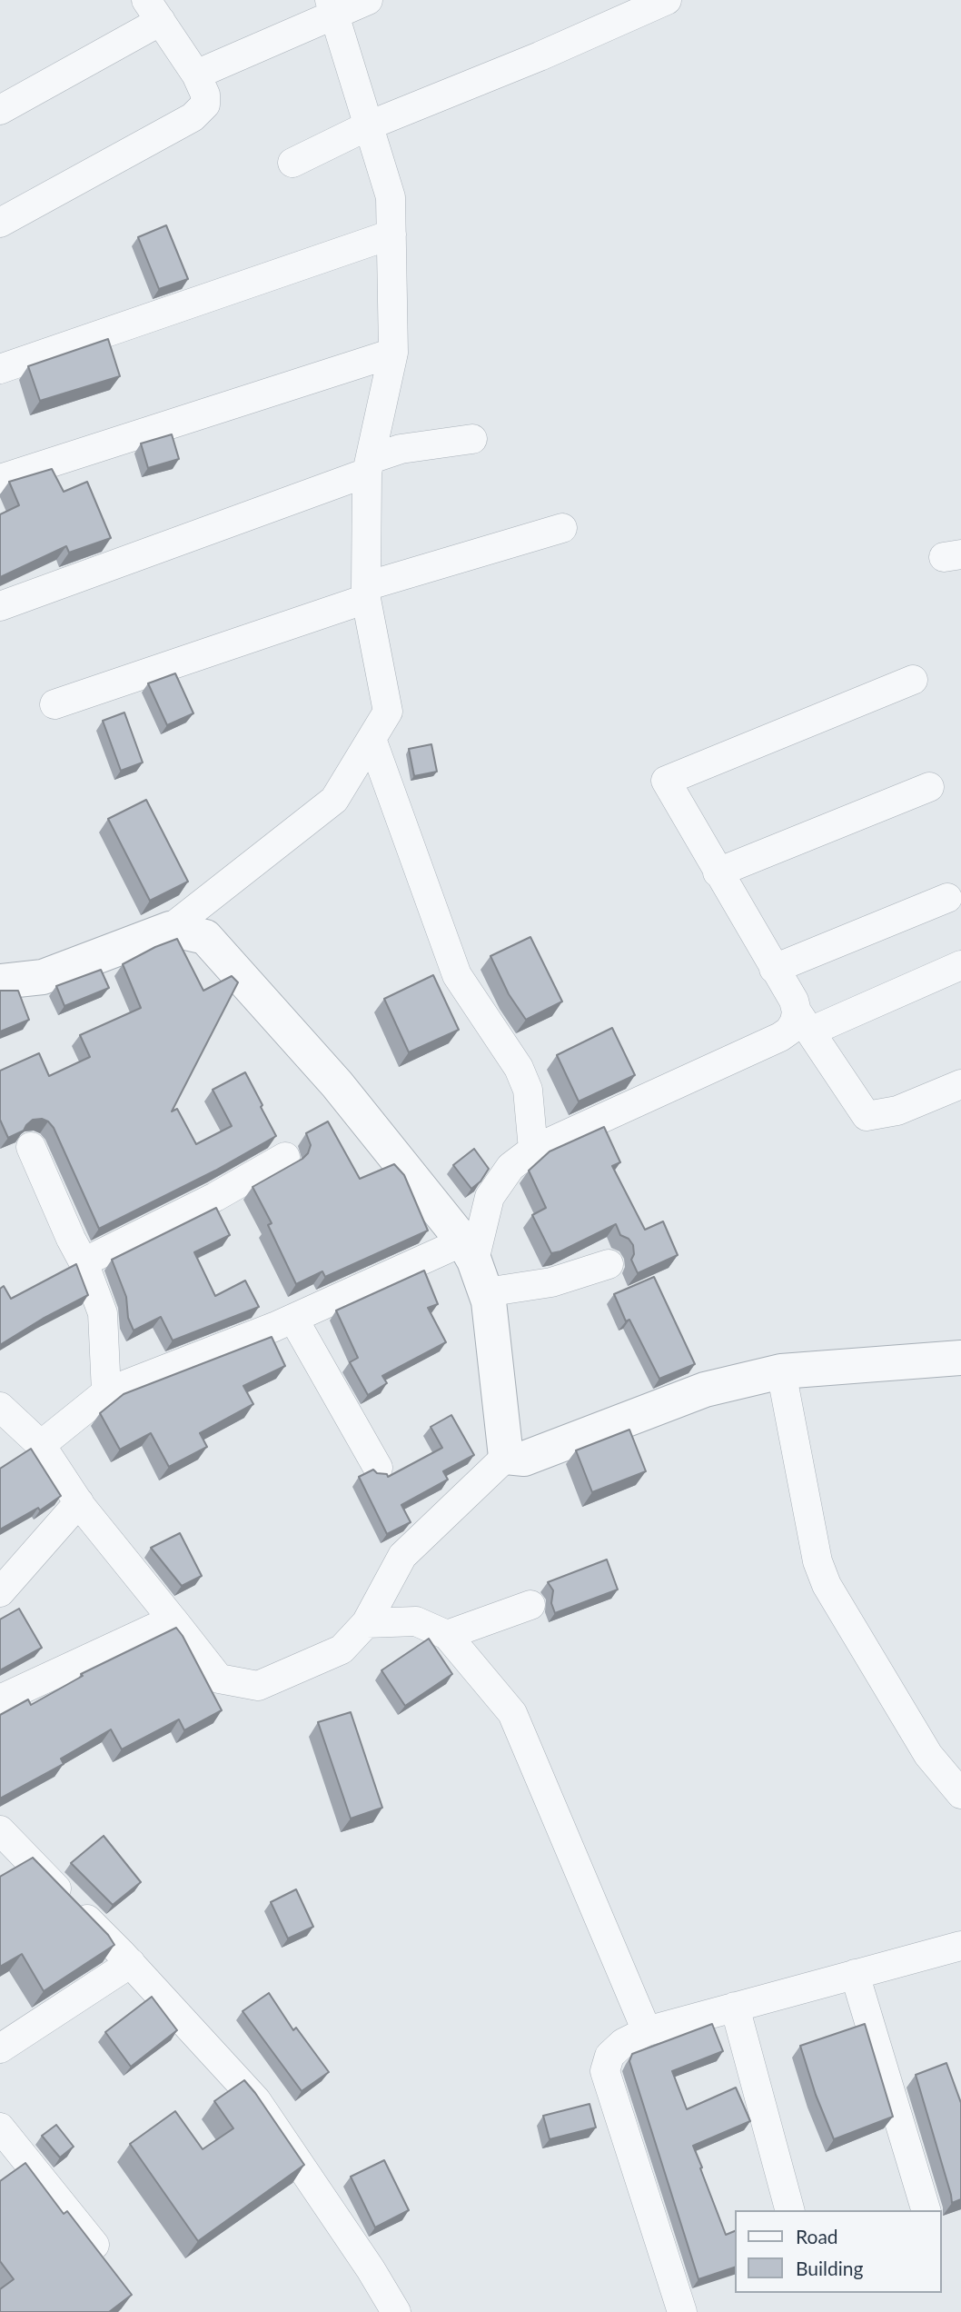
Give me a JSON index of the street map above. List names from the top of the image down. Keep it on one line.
{"legend":["Road","Building"]}
